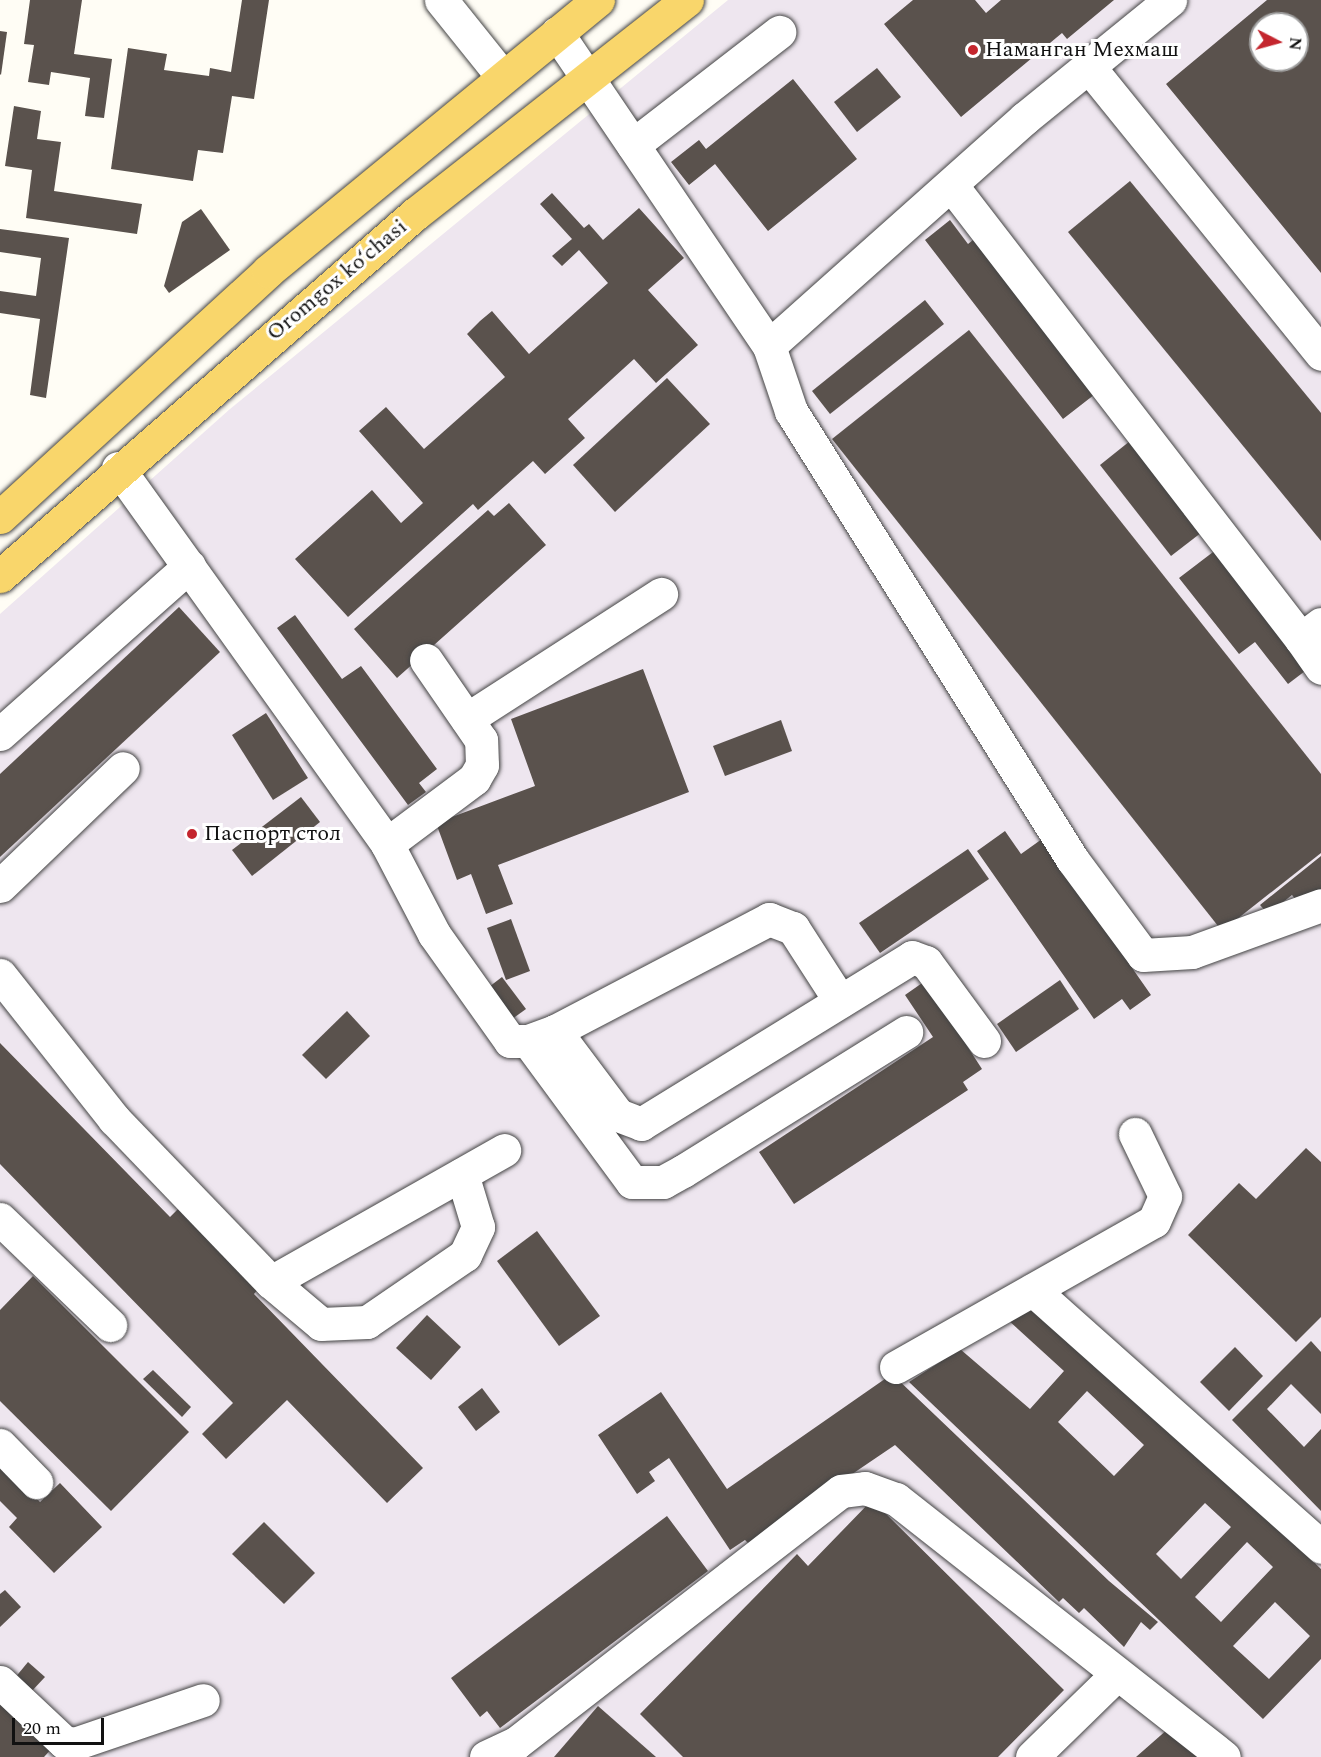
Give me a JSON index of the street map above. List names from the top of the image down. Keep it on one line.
{"streets":{"main road":["Oromgox ko‘chasi"]},"places":["Наманган Мехмаш","Паспорт стол"],"scale_bar":"20 m","north":"right"}
